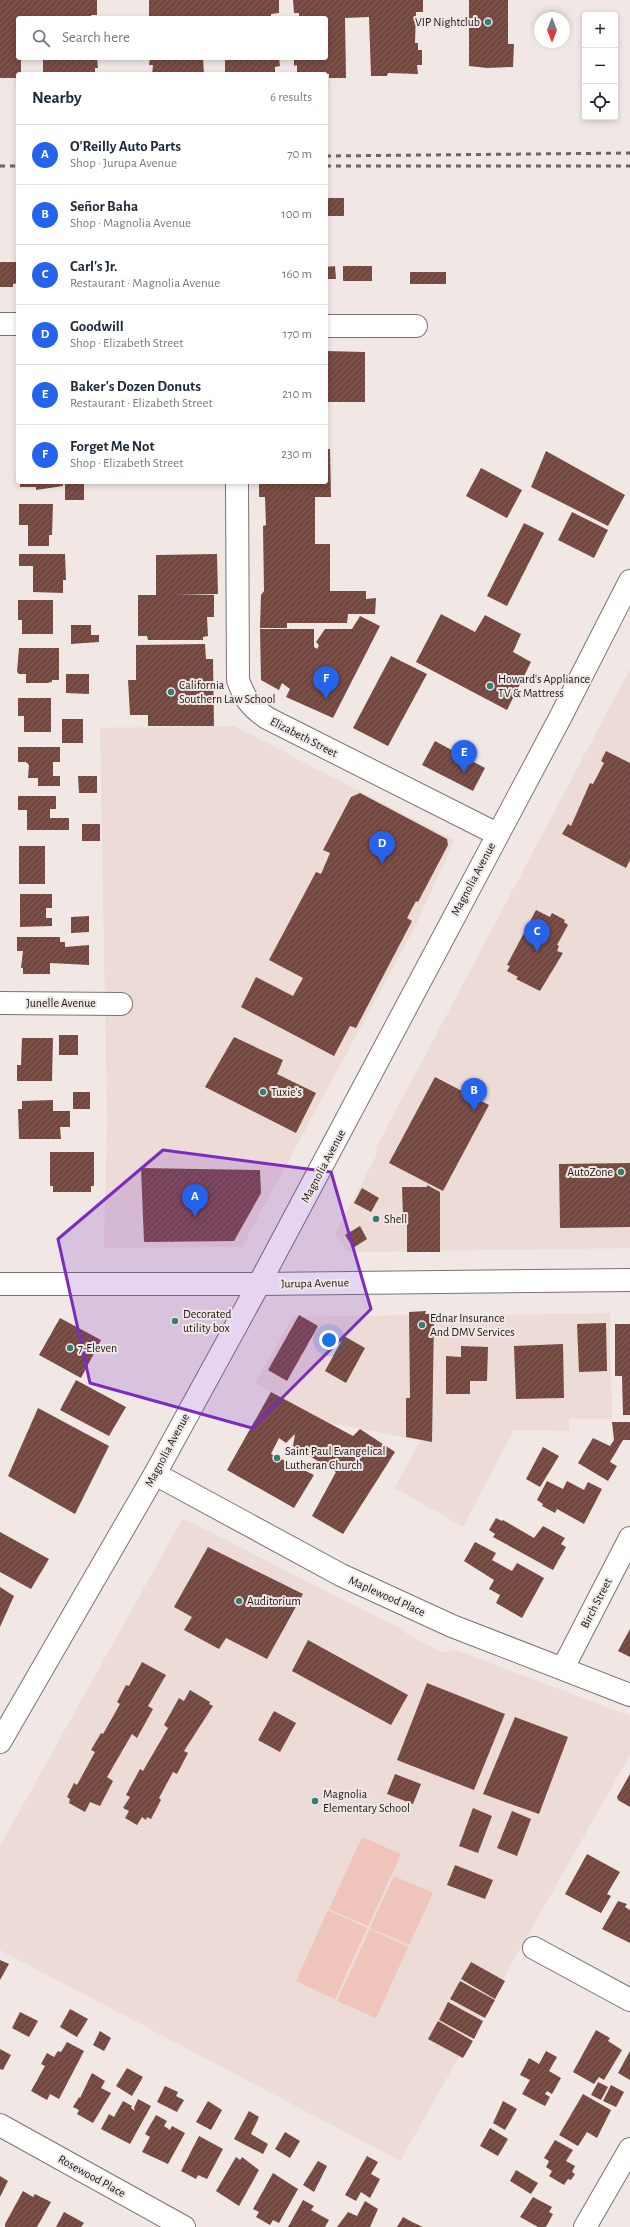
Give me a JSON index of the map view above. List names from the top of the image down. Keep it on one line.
{"streets":{"main road":["Elizabeth Street","Magnolia Avenue","Junelle Avenue","Jurupa Avenue","Maplewood Place","Birch Street","Rosewood Place"]},"crossings":[["Elizabeth Street","Magnolia Avenue"],["Magnolia Avenue","Jurupa Avenue"],["Magnolia Avenue","Maplewood Place"],["Maplewood Place","Birch Street"]],"places":["VIP Nightclub","Howard's Appliance TV & Mattress","California Southern Law School","Tuxie's","AutoZone","Shell","Decorated utility box","Ednar Insurance And DMV Services","7-Eleven","Saint Paul Evangelical Lutheran Church","Auditorium","Magnolia Elementary School"],"north":"bottom","page":{"map_buttons":["+","−"],"search":"Search here","heading":["Nearby","6 results"],"list":[{"mark":"A","name":"O'Reilly Auto Parts","note":"Shop · Jurupa Avenue","value":"70 m"},{"mark":"B","name":"Señor Baha","note":"Shop · Magnolia Avenue","value":"100 m"},{"mark":"C","name":"Carl's Jr.","note":"Restaurant · Magnolia Avenue","value":"160 m"},{"mark":"D","name":"Goodwill","note":"Shop · Elizabeth Street","value":"170 m"},{"mark":"E","name":"Baker's Dozen Donuts","note":"Restaurant · Elizabeth Street","value":"210 m"},{"mark":"F","name":"Forget Me Not","note":"Shop · Elizabeth Street","value":"230 m"}],"pins":["F","E","D","C","B","A"]}}
